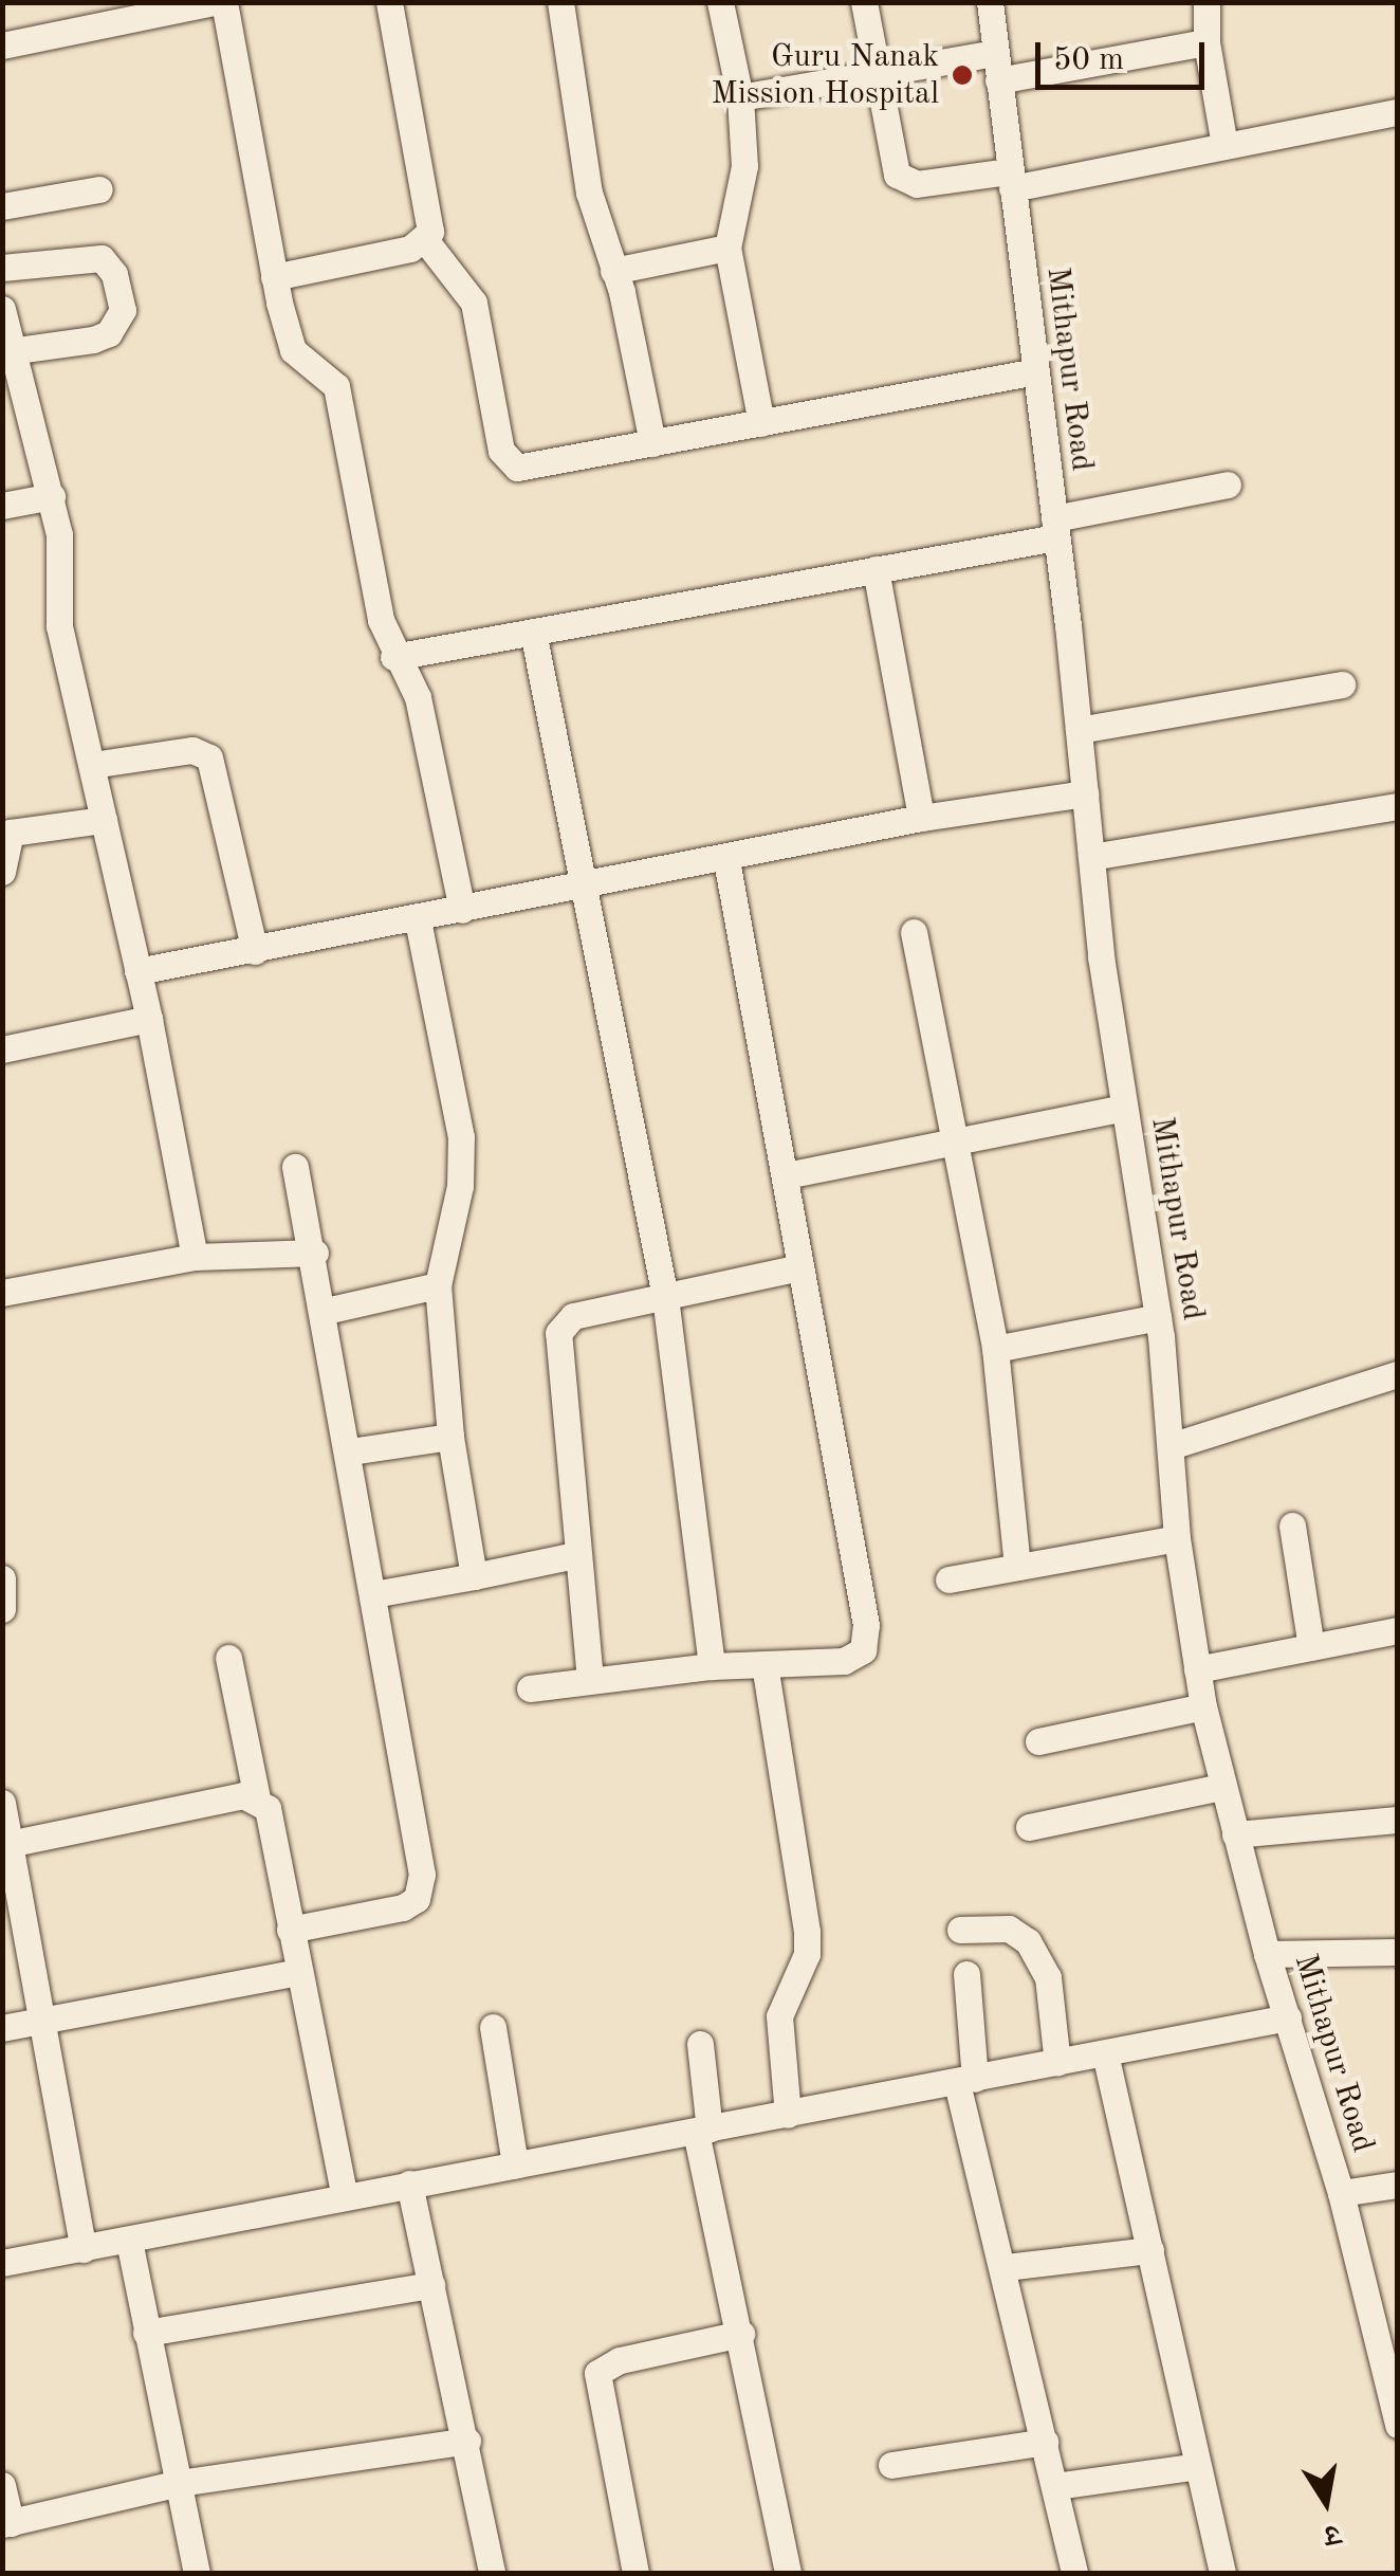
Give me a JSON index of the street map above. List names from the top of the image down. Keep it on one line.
{"streets":{"street":["Mithapur Road"]},"places":["Guru Nanak Mission Hospital"],"scale_bar":"50 m","north":"bottom"}
